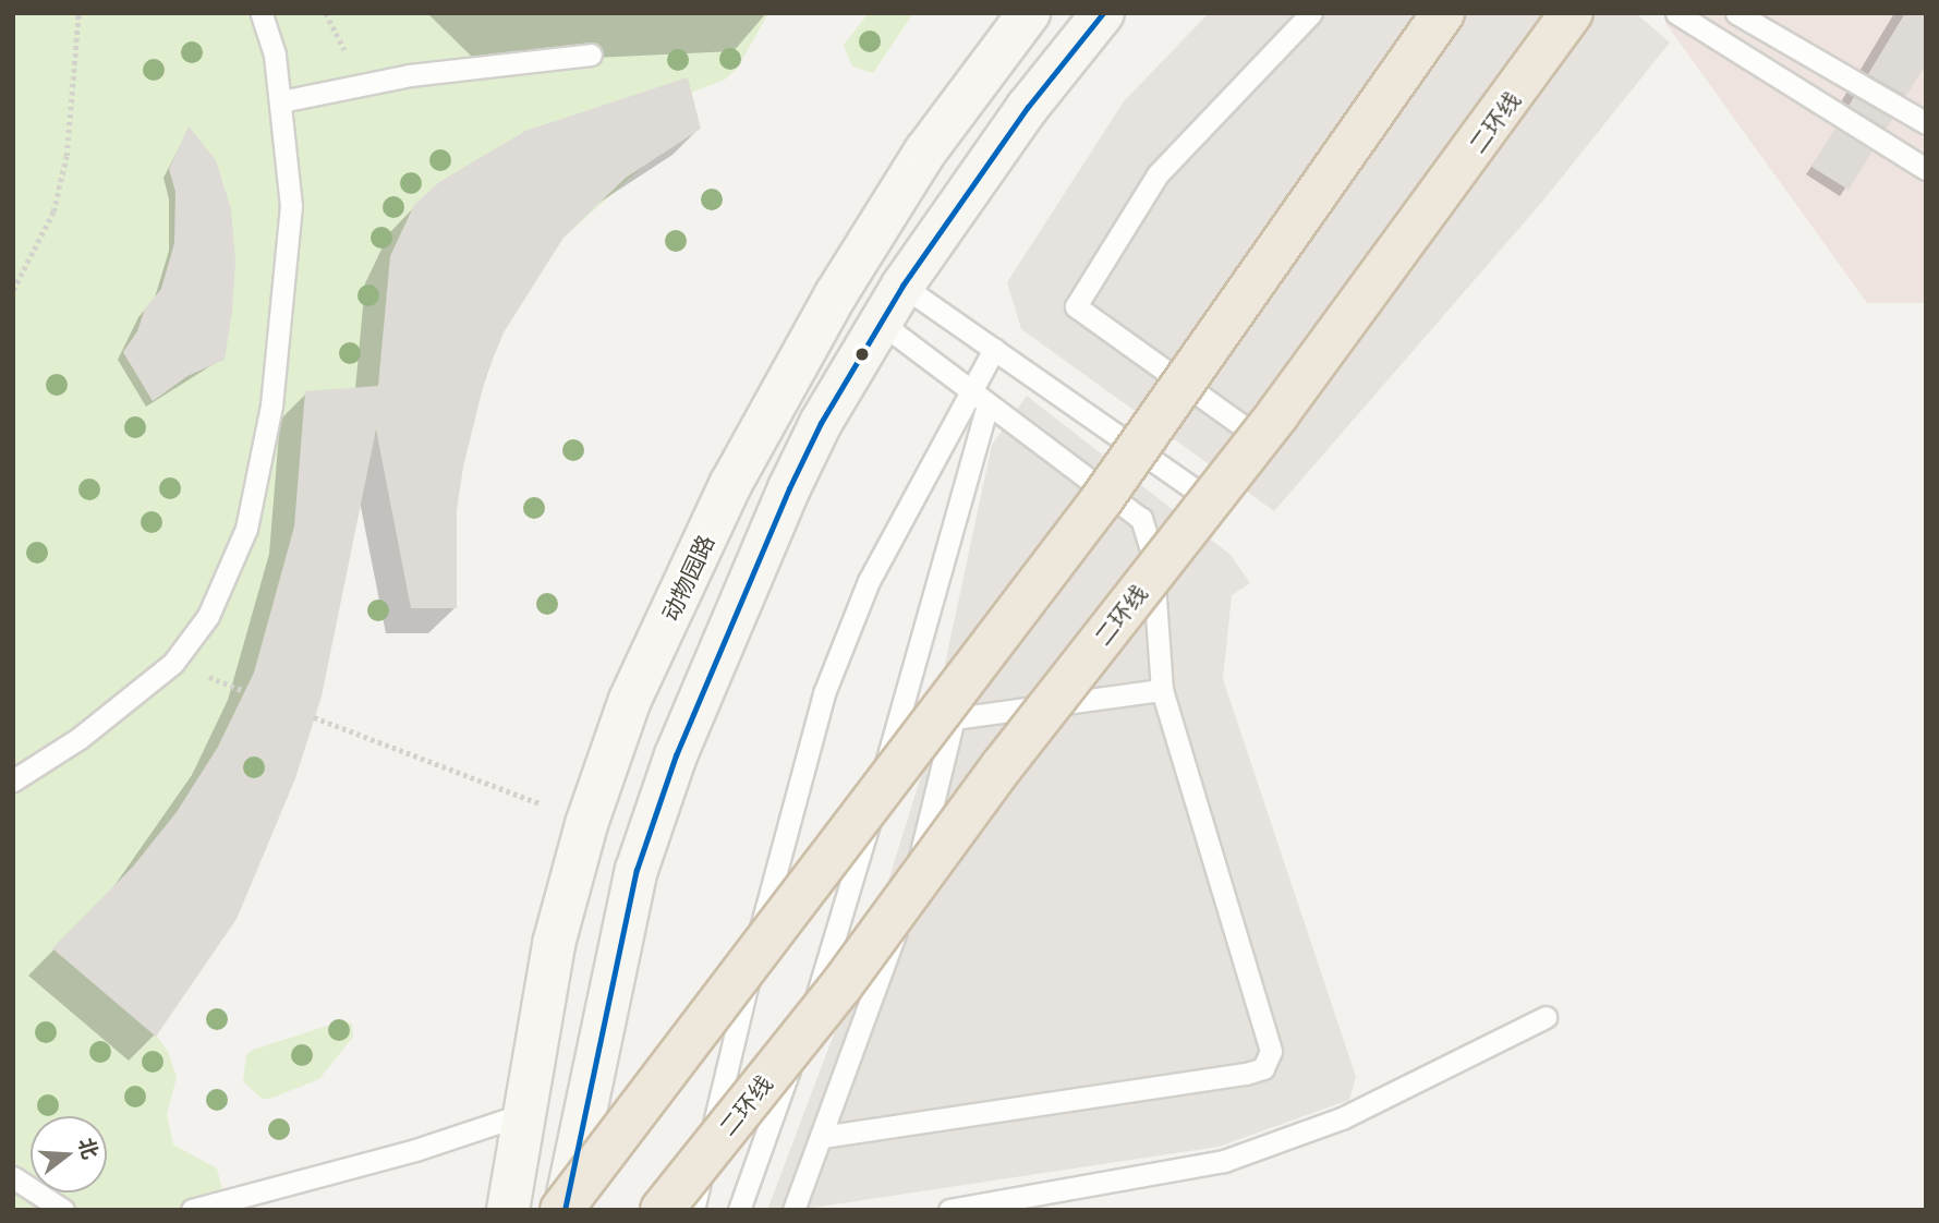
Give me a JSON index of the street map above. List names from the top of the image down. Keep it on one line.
{"streets":{"highway":["二环线"],"main road":["动物园路"]},"north":"right"}
